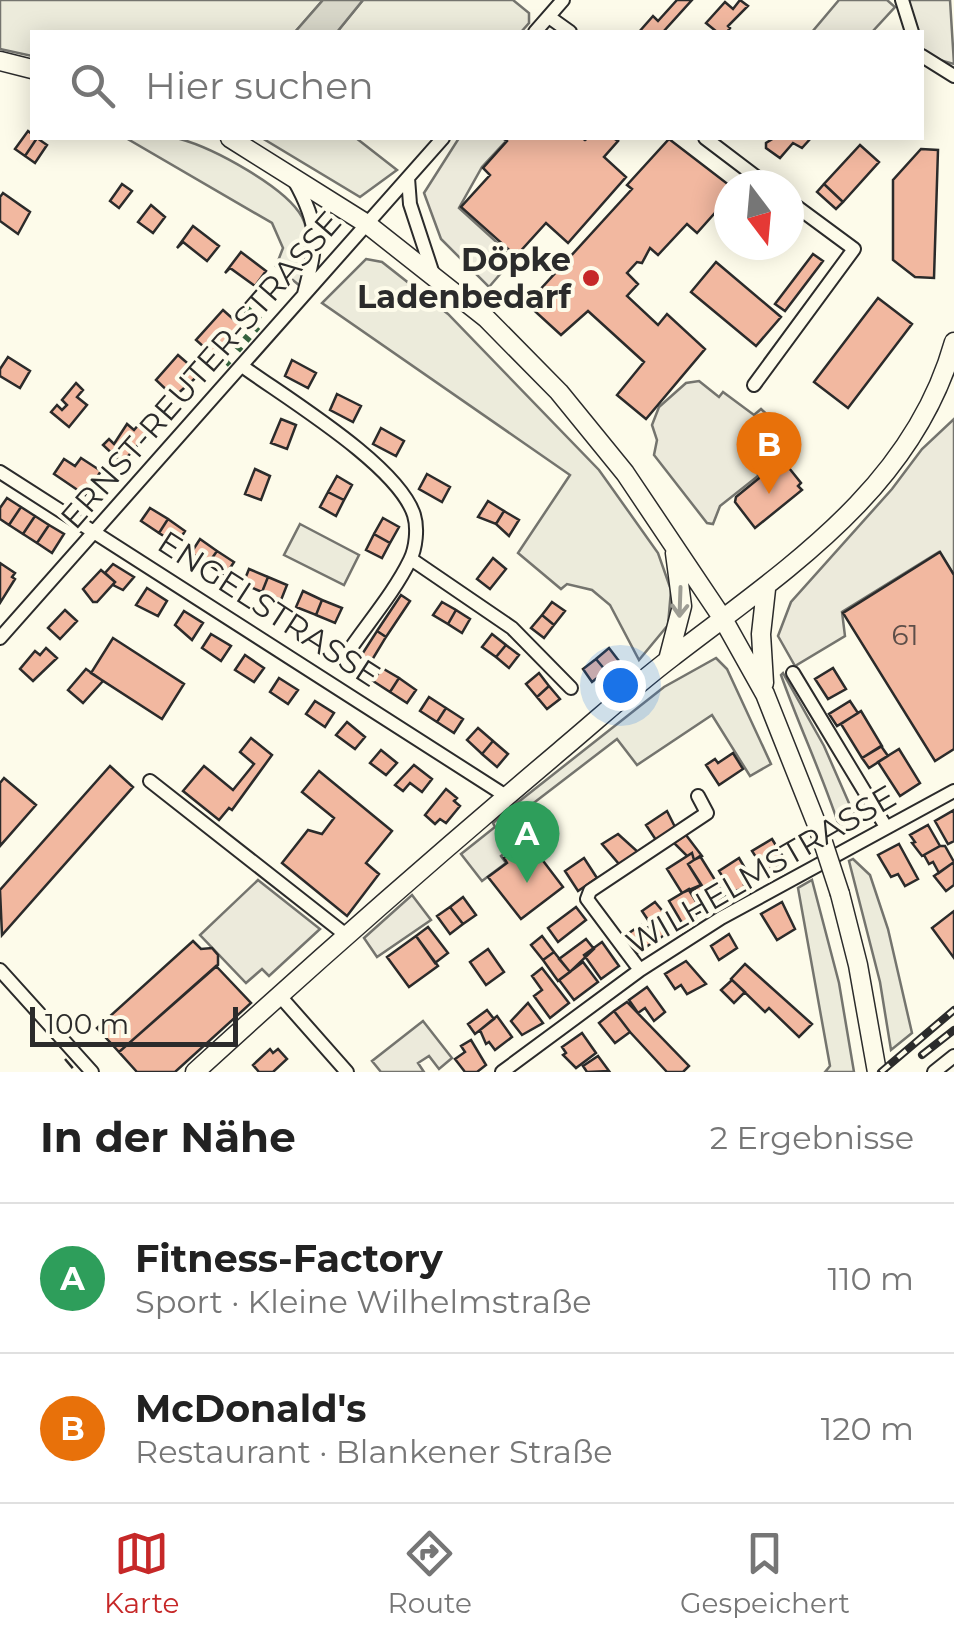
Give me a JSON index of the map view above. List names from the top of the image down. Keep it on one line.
{"streets":{"street":["ERNST-REUTER-STRASSE","ENGELSTRASSE","WILHELMSTRASSE"]},"crossings":[["ERNST-REUTER-STRASSE","ENGELSTRASSE"]],"places":["Döpke Ladenbedarf"],"house_numbers":["61"],"scale_bar":"100 m","north":"bottom","page":{"search":"Hier suchen","pins":["B","A"],"scale":"100 m","heading":["In der Nähe","2 Ergebnisse"],"list":[{"mark":"A","name":"Fitness-Factory","note":"Sport · Kleine Wilhelmstraße","value":"110 m"},{"mark":"B","name":"McDonald's","note":"Restaurant · Blankener Straße","value":"120 m"}],"nav":["Karte","Route","Gespeichert"]}}
